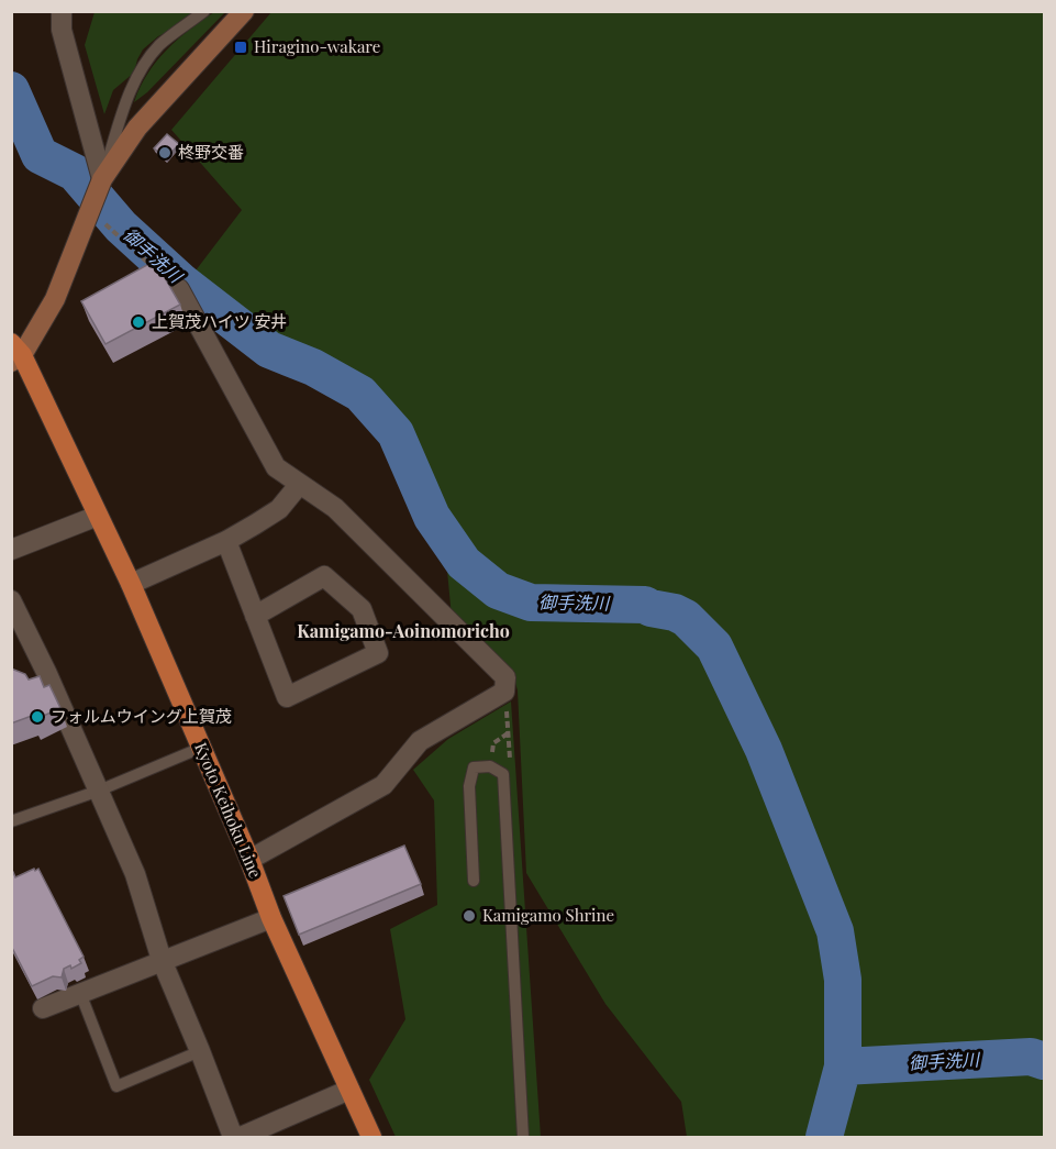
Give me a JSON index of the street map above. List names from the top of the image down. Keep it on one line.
{"streets":{"main road":["Kyoto Keihoku Line"]},"districts":["Kamigamo-Aoinomoricho"],"water":["御手洗川"],"places":{"transit":["Hiragino-wakare"],"other":["柊野交番","上賀茂ハイツ 安井","フォルムウイング上賀茂","Kamigamo Shrine"]}}
